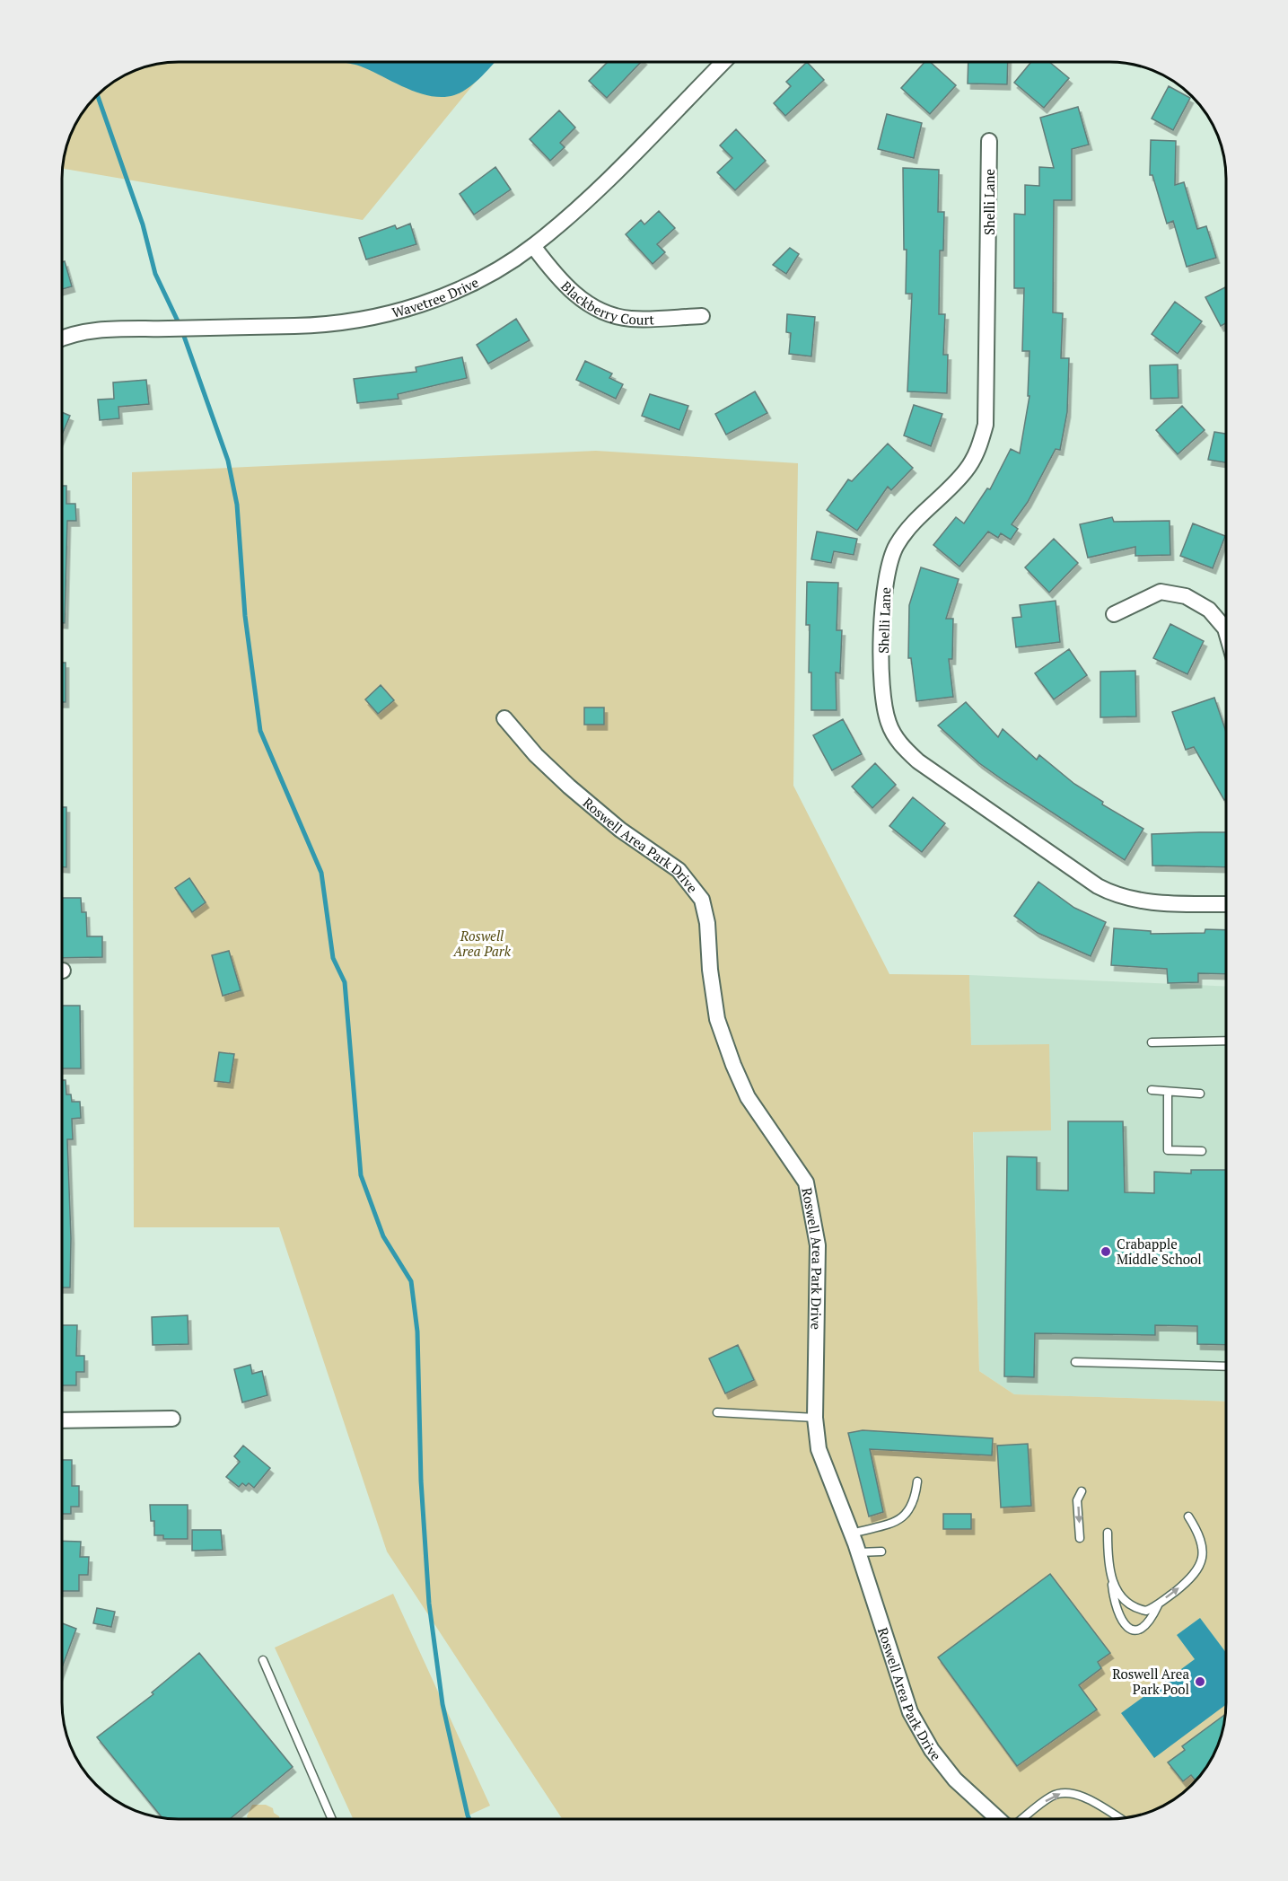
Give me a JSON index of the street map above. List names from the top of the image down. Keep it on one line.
{"streets":{"street":["Shelli Lane","Wavetree Drive","Blackberry Court","Roswell Area Park Drive"]},"crossings":[["Wavetree Drive","Blackberry Court"]],"parks":["Roswell Area Park"],"places":["Crabapple Middle School","Roswell Area Park Pool"]}
